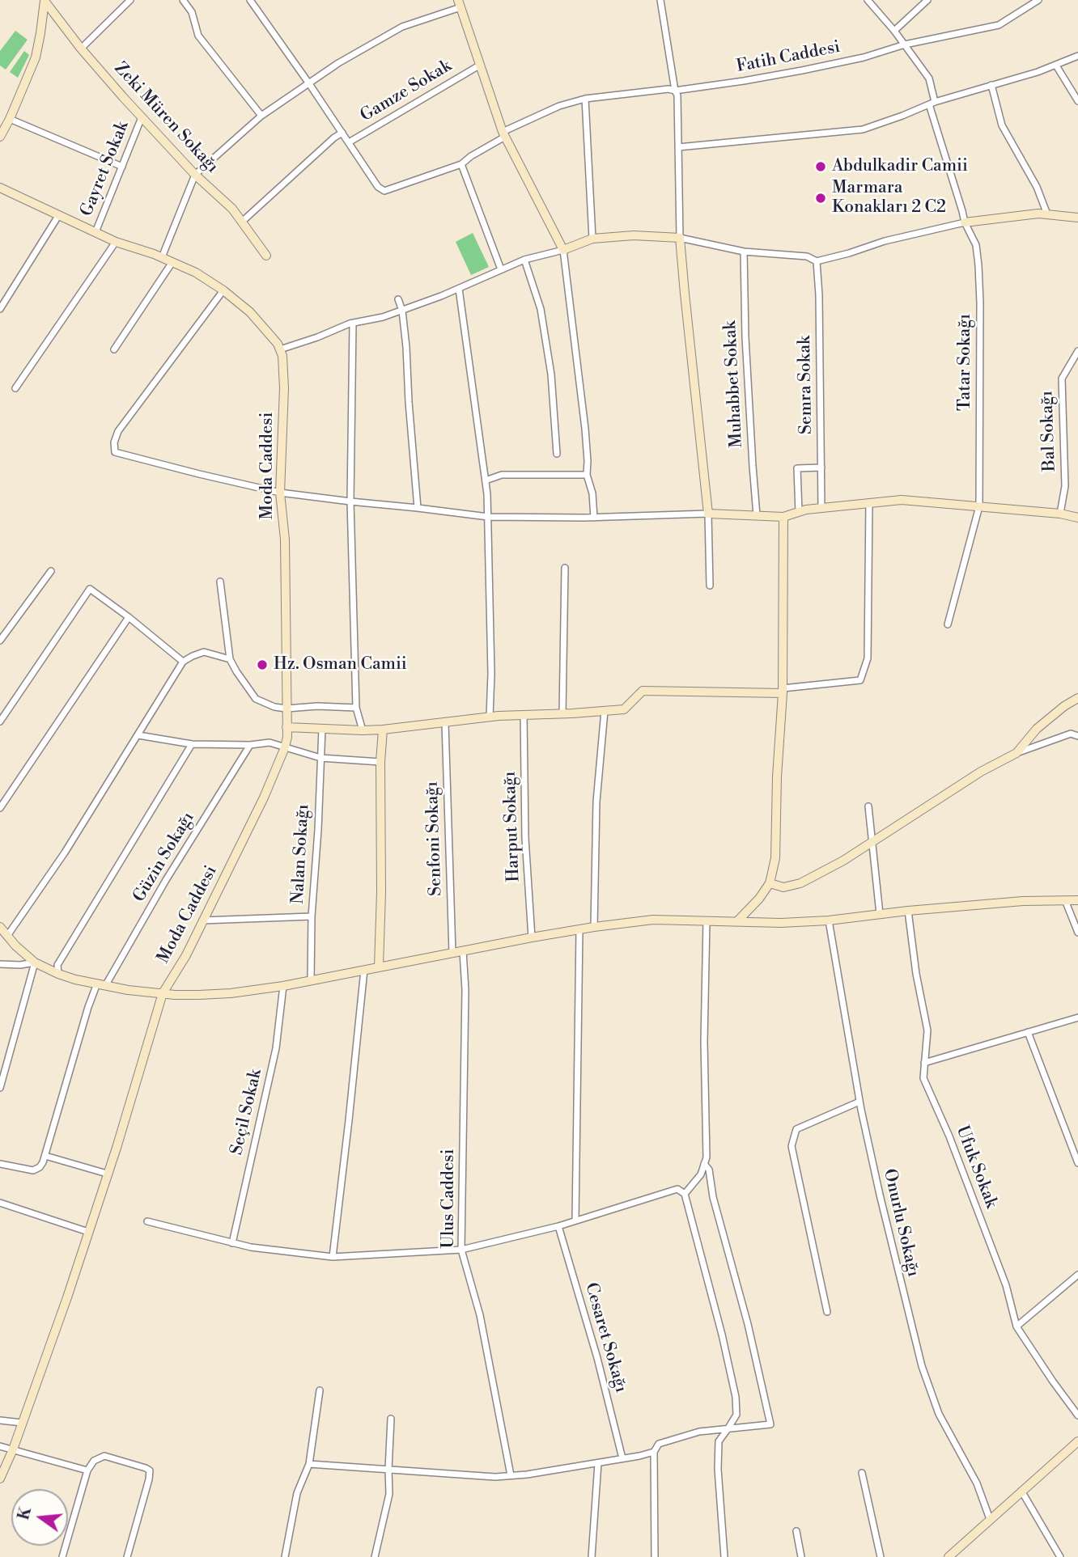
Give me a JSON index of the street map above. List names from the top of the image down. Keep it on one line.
{"streets":{"street":["Fatih Caddesi","Gamze Sokak","Zeki Müren Sokağı","Gayret Sokak","Tatar Sokağı","Muhabbet Sokak","Semra Sokak","Bal Sokağı","Moda Caddesi","Harput Sokağı","Senfoni Sokağı","Nalan Sokağı","Güzin Sokağı","Seçil Sokak","Ufuk Sokak","Ulus Caddesi","Onurlu Sokağı","Cesaret Sokağı"]},"crossings":[["Fatih Caddesi","Gamze Sokak"],["Fatih Caddesi","Tatar Sokağı"],["Zeki Müren Sokağı","Gayret Sokak"]],"places":["Abdulkadir Camii","Marmara Konakları 2 C2","Hz. Osman Camii"],"north":"left"}
